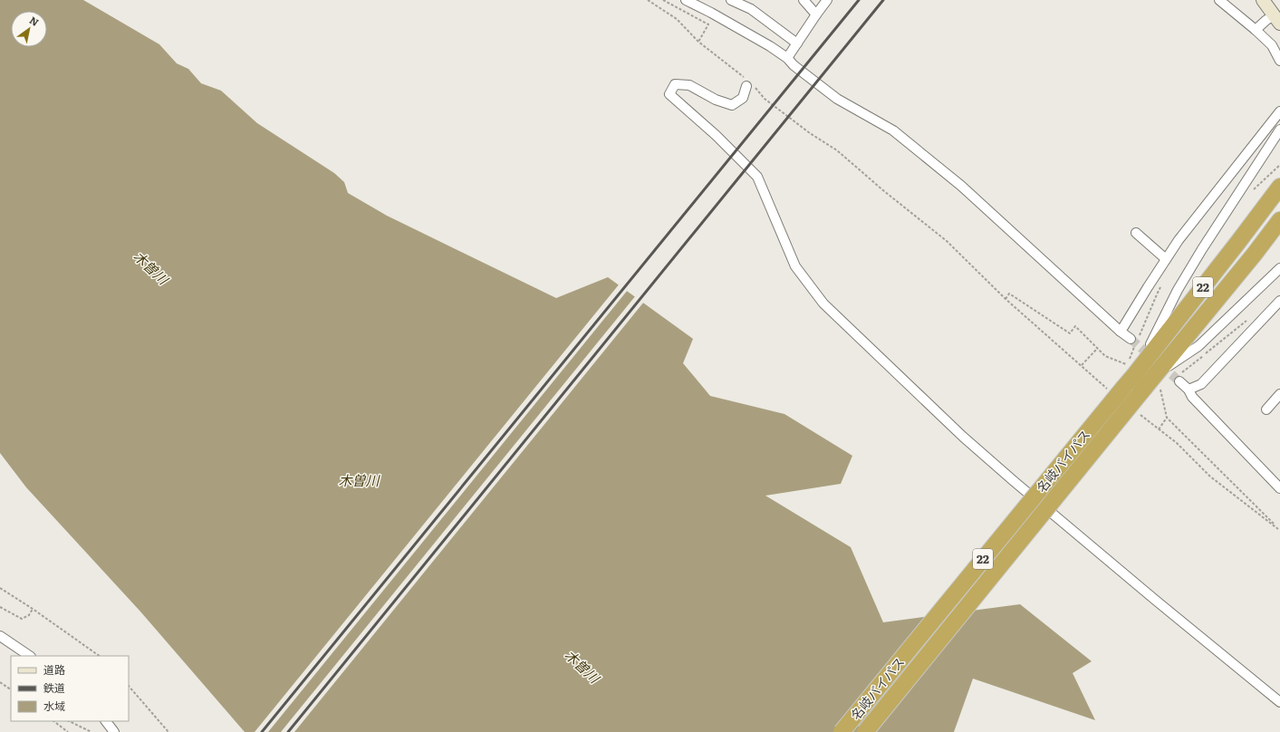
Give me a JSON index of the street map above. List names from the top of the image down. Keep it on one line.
{"streets":{"highway":["22","名岐バイパス"]},"water":["木曽川"],"legend":["道路","鉄道","水域"],"north":"top right"}
